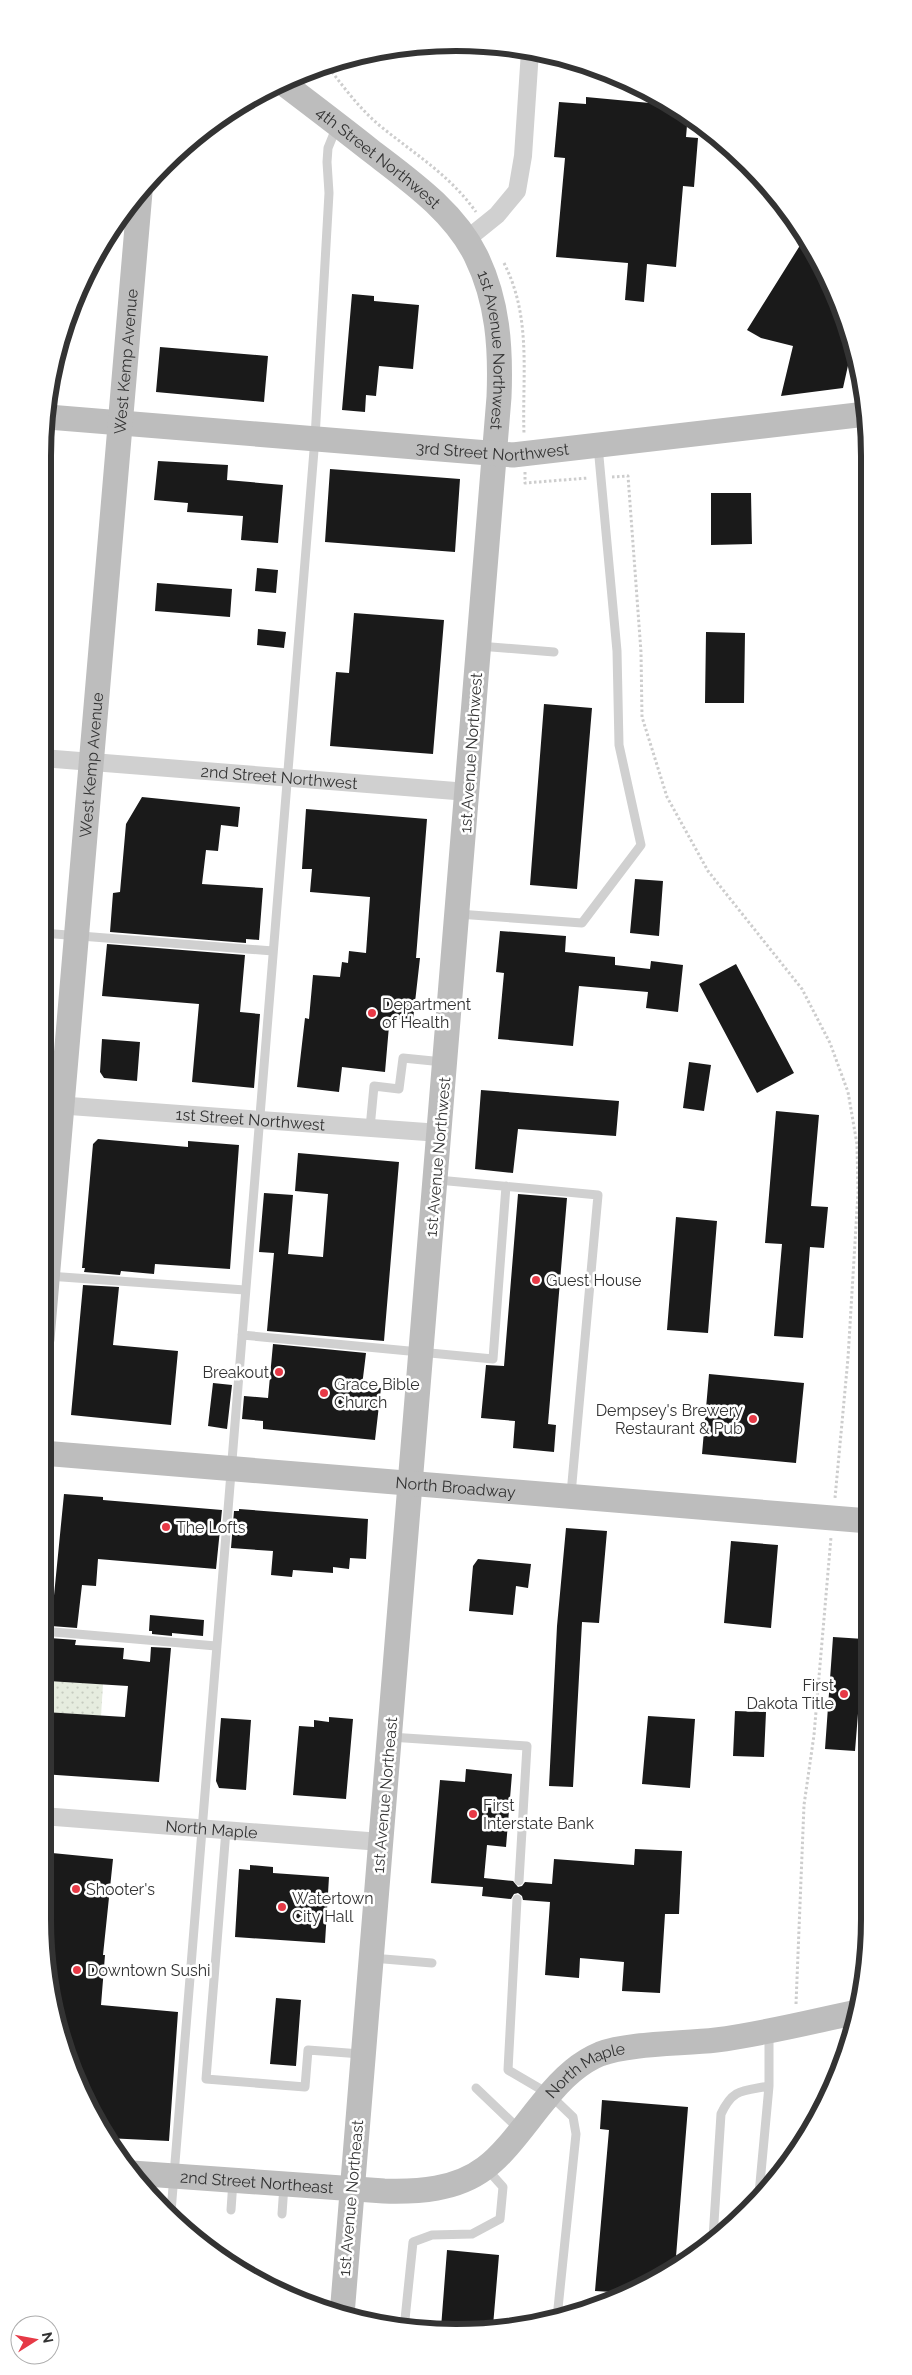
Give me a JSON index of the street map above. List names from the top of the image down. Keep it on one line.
{"streets":{"street":["4th Street Northwest","1st Avenue Northwest","West Kemp Avenue","3rd Street Northwest","2nd Street Northwest","1st Street Northwest","North Broadway","1st Avenue Northeast","North Maple","2nd Street Northeast"]},"crossings":[["4th Street Northwest","1st Avenue Northwest"],["1st Avenue Northwest","3rd Street Northwest"],["1st Avenue Northwest","2nd Street Northwest"],["1st Avenue Northwest","1st Street Northwest"],["1st Avenue Northwest","North Broadway"],["1st Avenue Northwest","1st Avenue Northeast"],["West Kemp Avenue","3rd Street Northwest"],["West Kemp Avenue","2nd Street Northwest"],["West Kemp Avenue","1st Street Northwest"],["North Broadway","1st Avenue Northeast"],["1st Avenue Northeast","North Maple"],["1st Avenue Northeast","2nd Street Northeast"],["North Maple","2nd Street Northeast"]],"places":["Department of Health","Guest House","Breakout","Grace Bible Church","Dempsey's Brewery Restaurant & Pub","The Lofts","First Dakota Title","First Interstate Bank","Shooter's","Watertown City Hall","Downtown Sushi"],"north":"right"}
